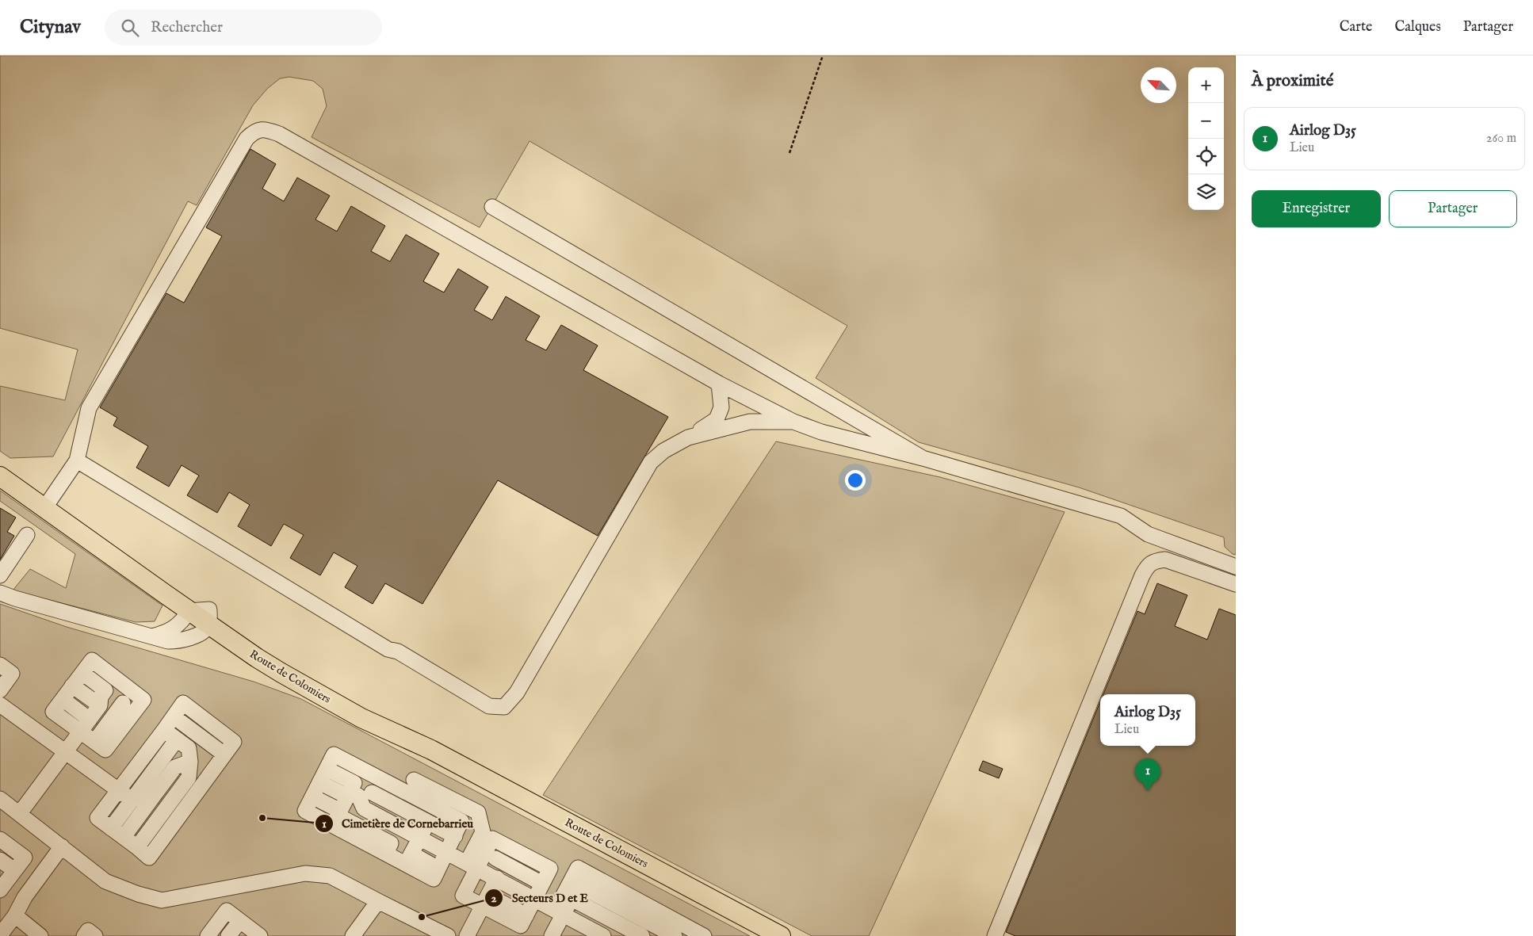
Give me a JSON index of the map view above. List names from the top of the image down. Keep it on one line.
{"streets":{"main road":["Route de Colomiers"]},"places":["Cimetière de Cornebarrieu","Secteurs D et E"],"north":"top left","page":{"header":"Citynav","search":"Rechercher","nav":["Carte","Calques","Partager"],"heading":"À proximité","map_buttons":["+","−"],"list":[{"mark":"1","name":"Airlog D35","note":"Lieu","value":"260 m"}],"buttons":["Enregistrer","Partager"],"popup":["Airlog D35","Lieu"],"pins":"1"}}
